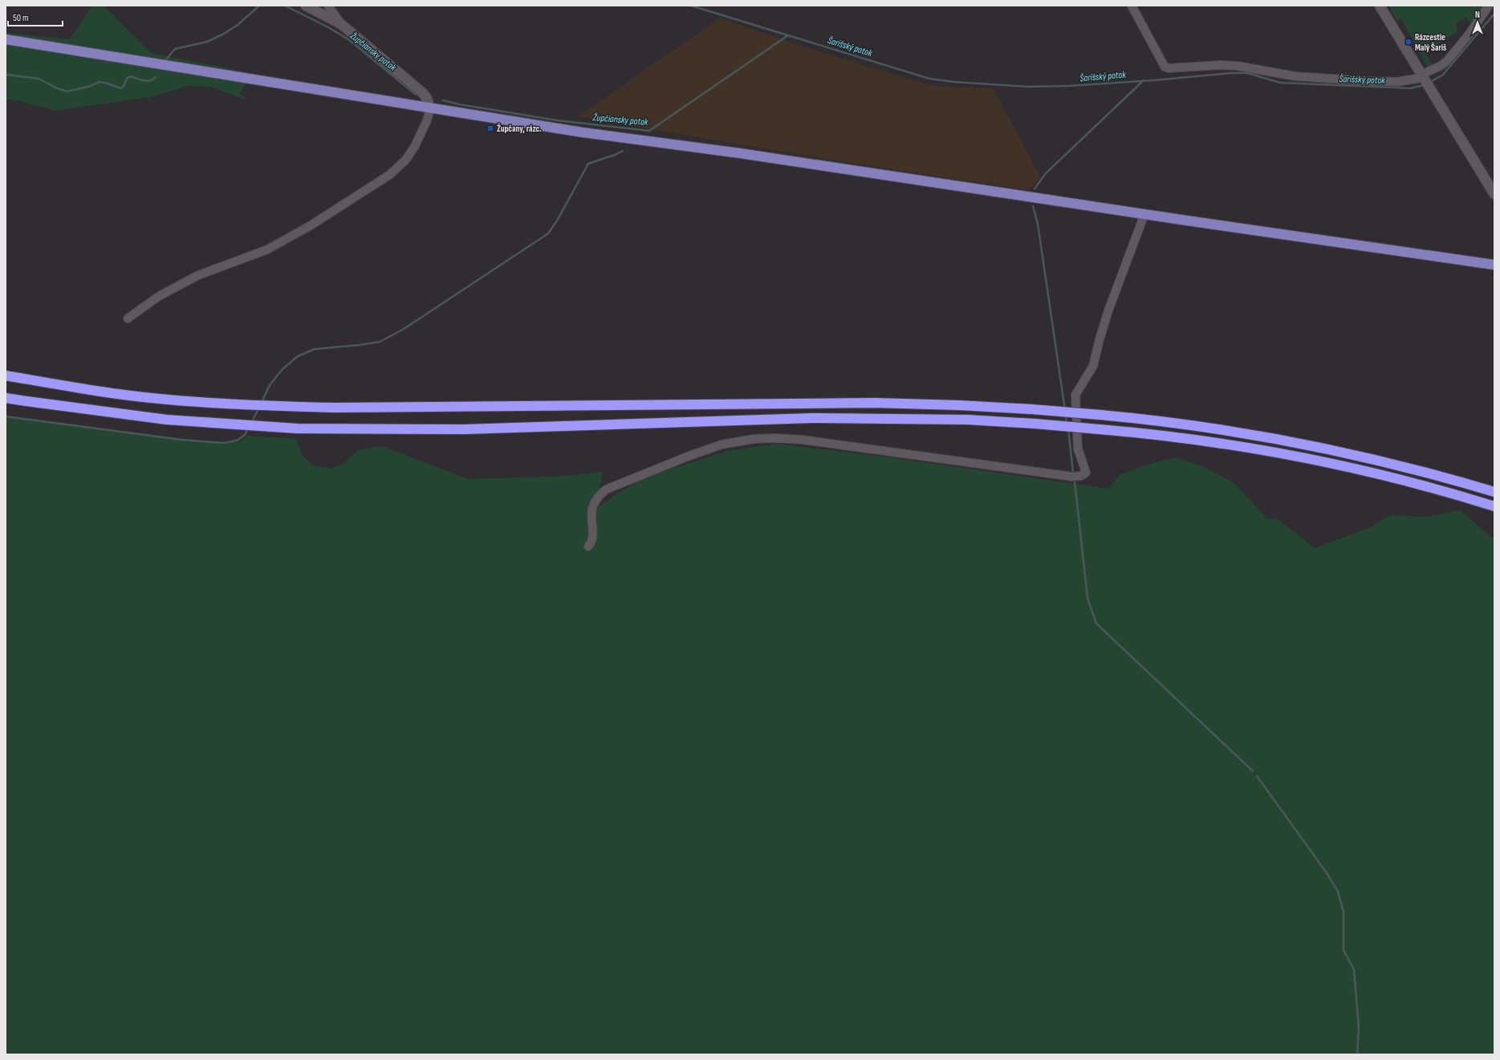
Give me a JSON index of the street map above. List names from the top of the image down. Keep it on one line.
{"water":["Šarišský potok","Župčiansky potok"],"places":{"transit":["Rázcestie Malý Šariš","Župčany, rázc."]},"scale_bar":"50 m","north":"top"}
